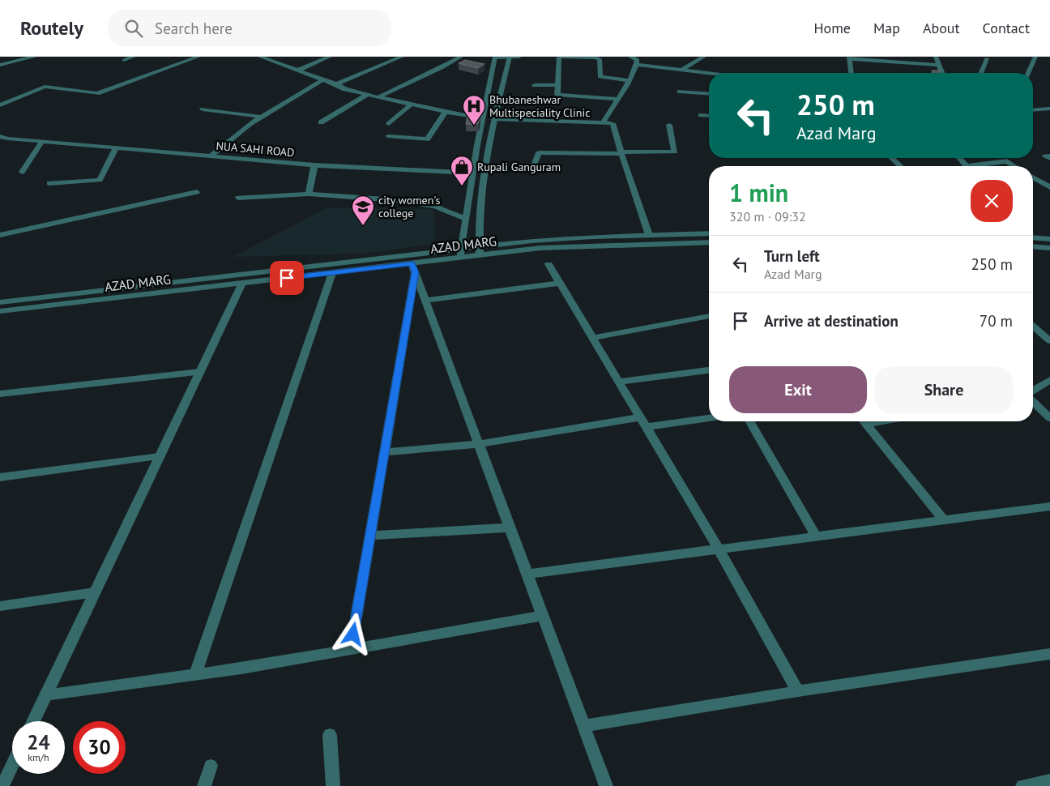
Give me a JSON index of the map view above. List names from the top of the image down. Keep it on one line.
{"streets":{"street":["NUA SAHI ROAD","AZAD MARG"]},"places":{"hospital":["Bhubaneshwar Multispeciality Clinic"],"shop":["Rupali Ganguram"],"school or university":["city women's college"]},"page":{"header":"Routely","search":"Search here","nav":["Home","Map","About","Contact"],"turn":["250 m","Azad Marg"],"heading":["1 min","320 m · 09:32"],"list":[{"name":"Turn left","note":"Azad Marg","value":"250 m"},{"name":"Arrive at destination","value":"70 m"}],"buttons":["Exit","Share"],"speed":"24 km/h","limit":"30"}}
